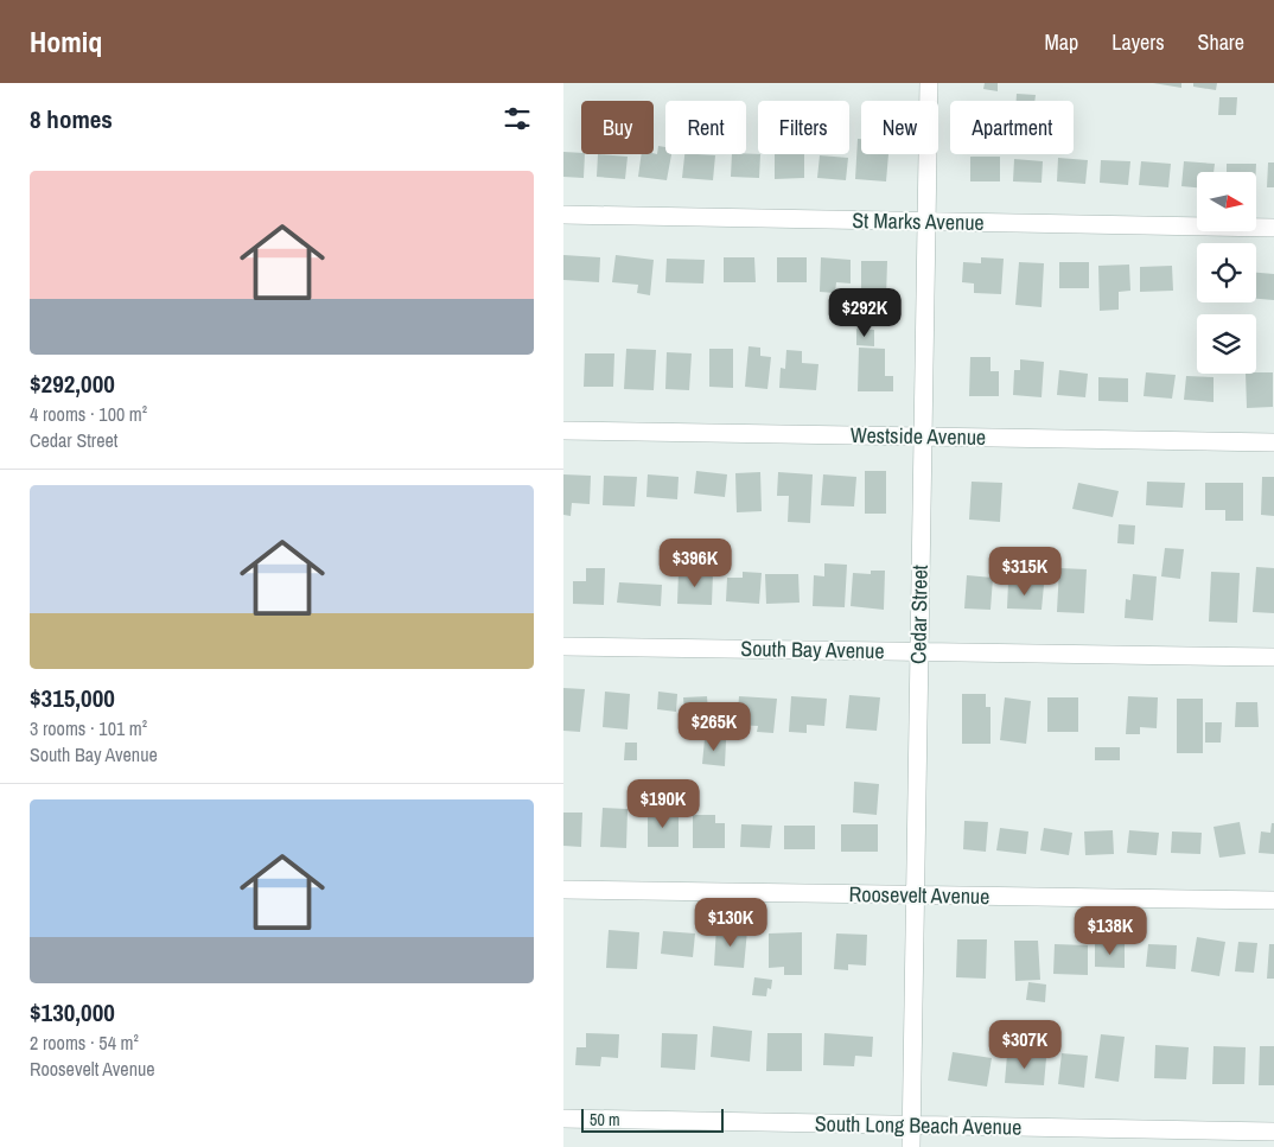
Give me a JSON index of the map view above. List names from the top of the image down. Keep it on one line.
{"streets":{"street":["St Marks Avenue","Westside Avenue","Cedar Street","South Bay Avenue","Roosevelt Avenue","South Long Beach Avenue"]},"crossings":[["St Marks Avenue","Cedar Street"],["Westside Avenue","Cedar Street"],["Cedar Street","South Bay Avenue"],["Cedar Street","Roosevelt Avenue"],["Cedar Street","South Long Beach Avenue"]],"scale_bar":"50 m","north":"right","page":{"header":"Homiq","nav":["Map","Layers","Share"],"heading":"8 homes","chip":["Buy","Rent","Filters","New","Apartment"],"list":[{"name":"$292,000","note":"4 rooms · 100 m² · Cedar Street"},{"name":"$315,000","note":"3 rooms · 101 m² · South Bay Avenue"},{"name":"$130,000","note":"2 rooms · 54 m² · Roosevelt Avenue"}],"price":["$292K","$396K","$315K","$265K","$190K","$130K","$138K","$307K"],"scale":"50 m"}}
